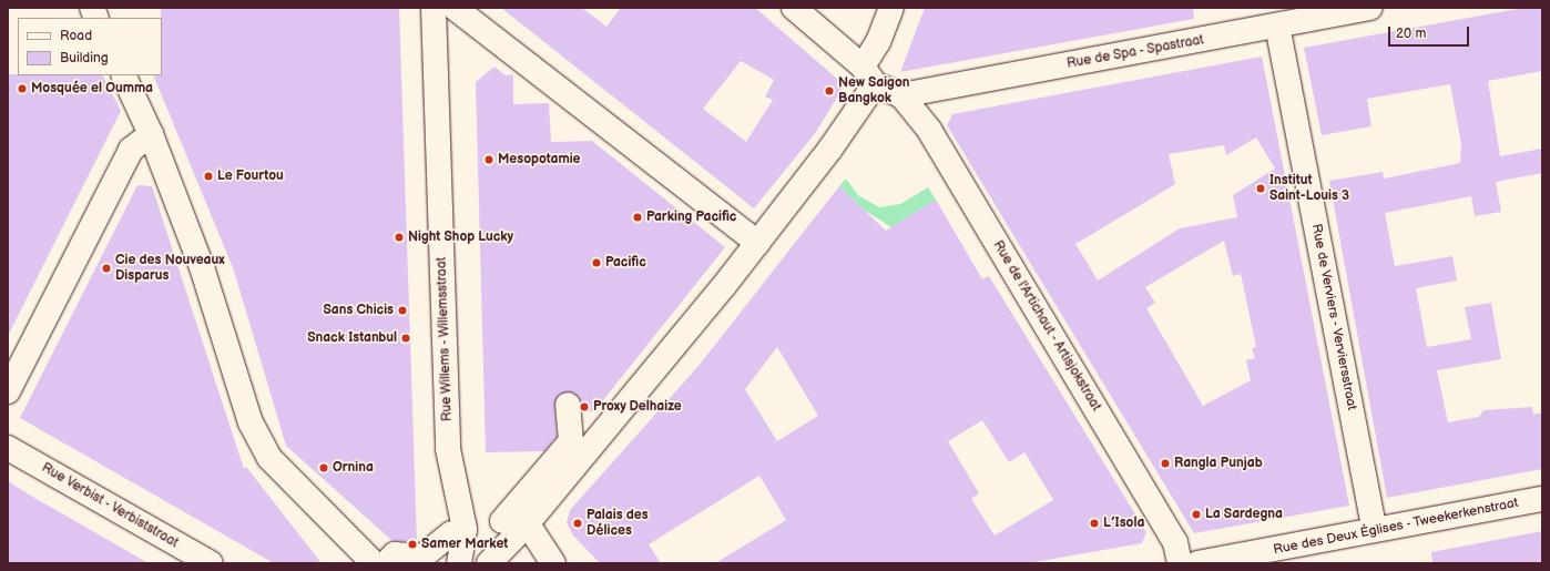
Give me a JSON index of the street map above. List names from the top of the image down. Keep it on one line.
{"streets":{"street":["Rue de Spa - Spastraat","Rue de Verviers - Verviersstraat","Rue de l'Artichaut - Artisjokstraat","Rue Willems - Willemsstraat","Rue Verbist - Verbiststraat","Rue des Deux Églises - Tweekerkenstraat"]},"crossings":[["Rue de Spa - Spastraat","Rue de Verviers - Verviersstraat"],["Rue de Spa - Spastraat","Rue de l'Artichaut - Artisjokstraat"],["Rue de Verviers - Verviersstraat","Rue des Deux Églises - Tweekerkenstraat"]],"places":["Mosquée el Oumma","New Saigon Bangkok","Mesopotamie","Le Fourtou","Institut Saint-Louis 3","Parking Pacific","Night Shop Lucky","Pacific","Cie des Nouveaux Disparus","Sans Chicis","Snack Istanbul","Proxy Delhaize","Rangla Punjab","Ornina","La Sardegna","Palais des Délices","L’Isola","Samer Market"],"legend":["Road","Building"],"scale_bar":"20 m"}
